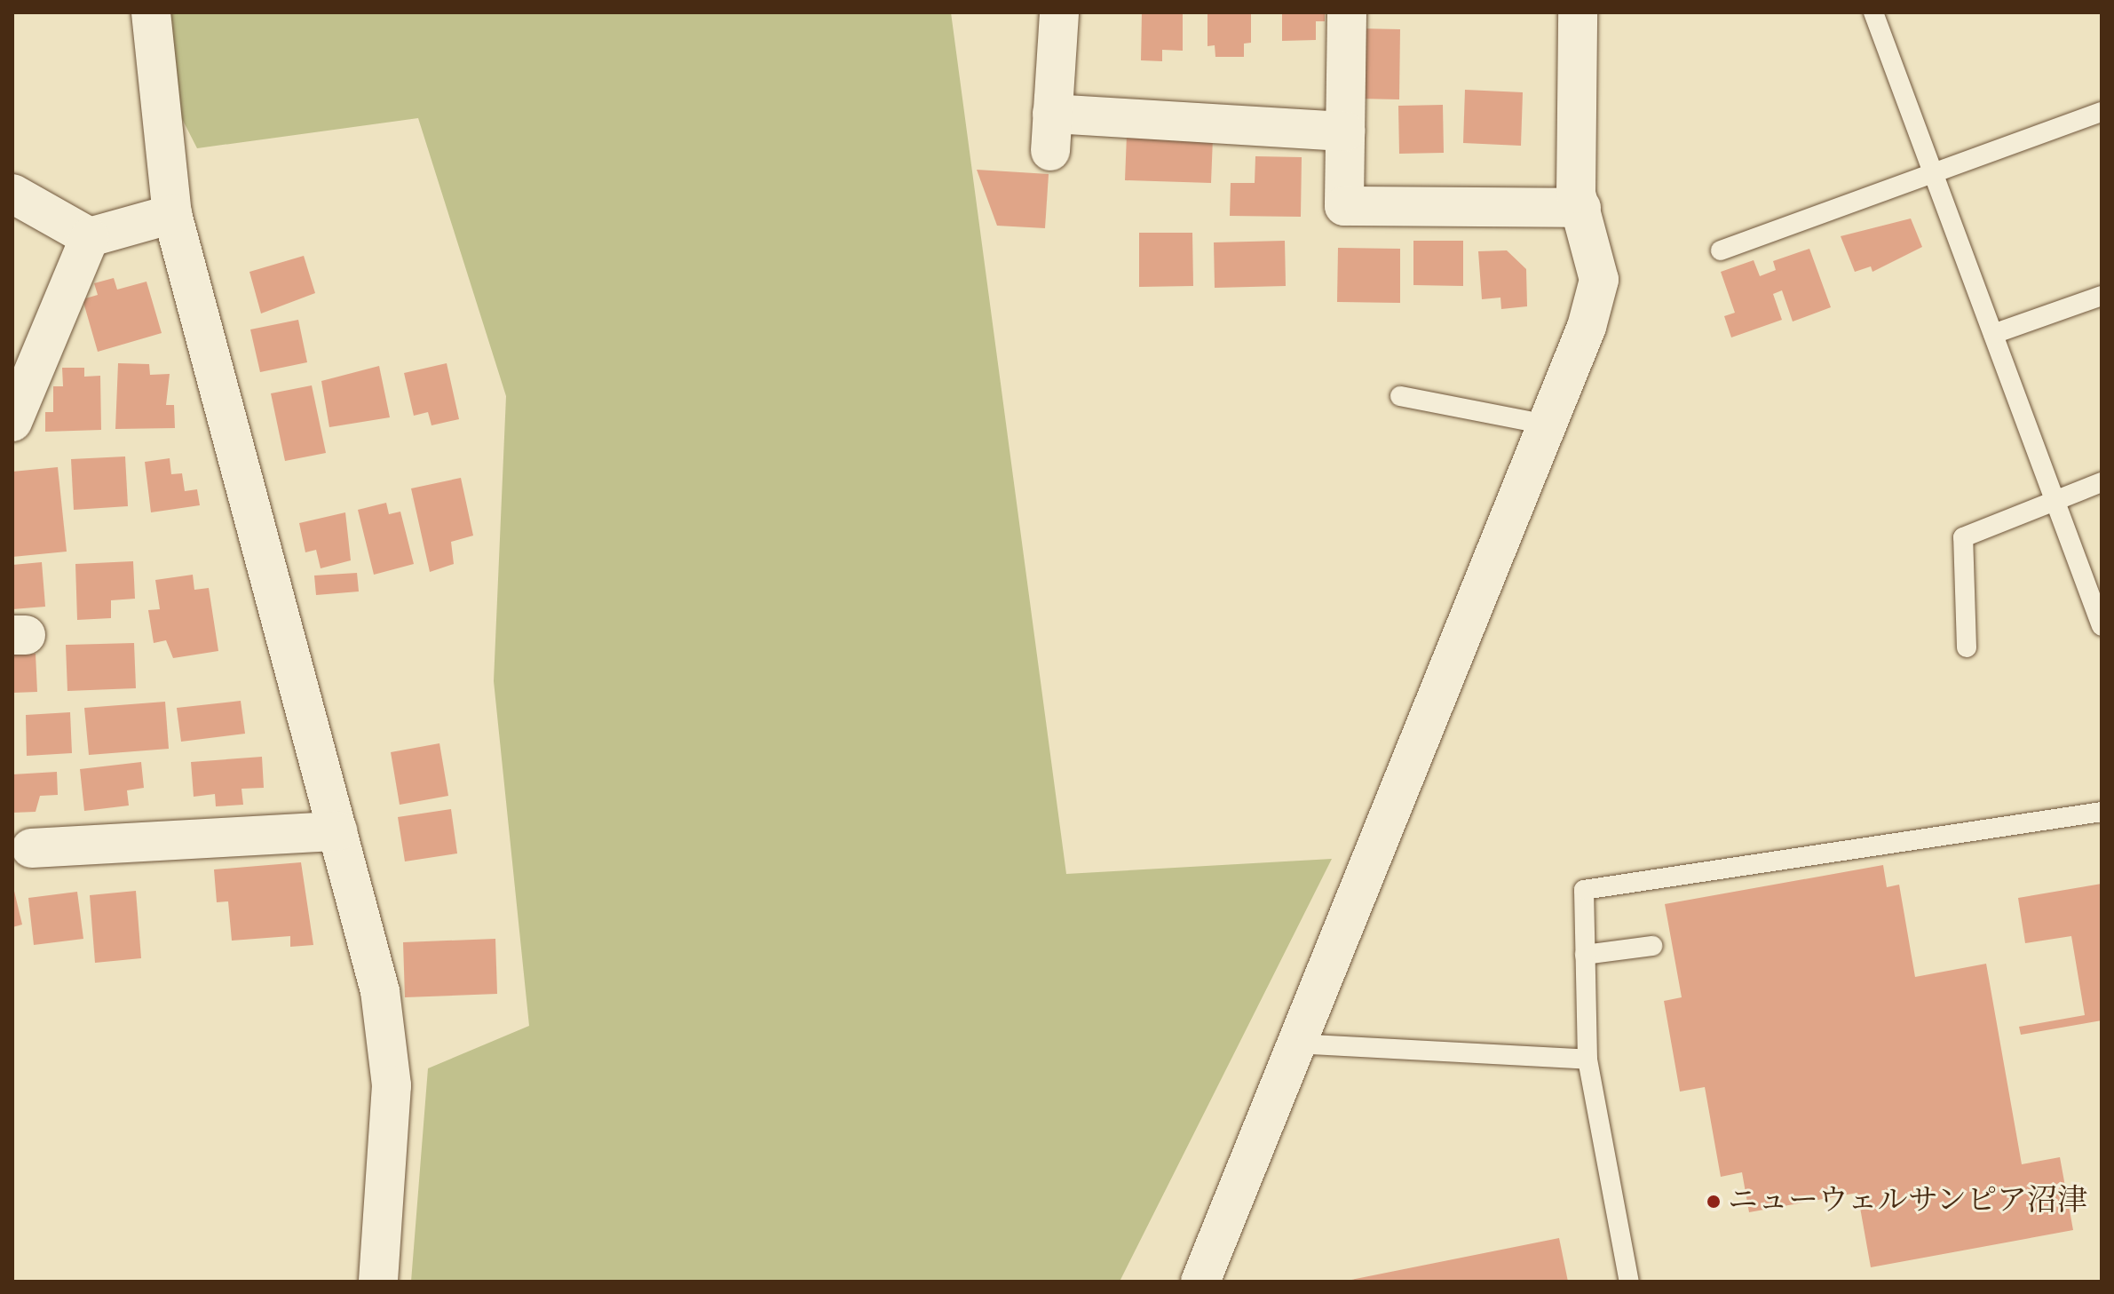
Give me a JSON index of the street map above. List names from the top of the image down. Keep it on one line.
{"places":["ニューウェルサンピア沼津"]}
